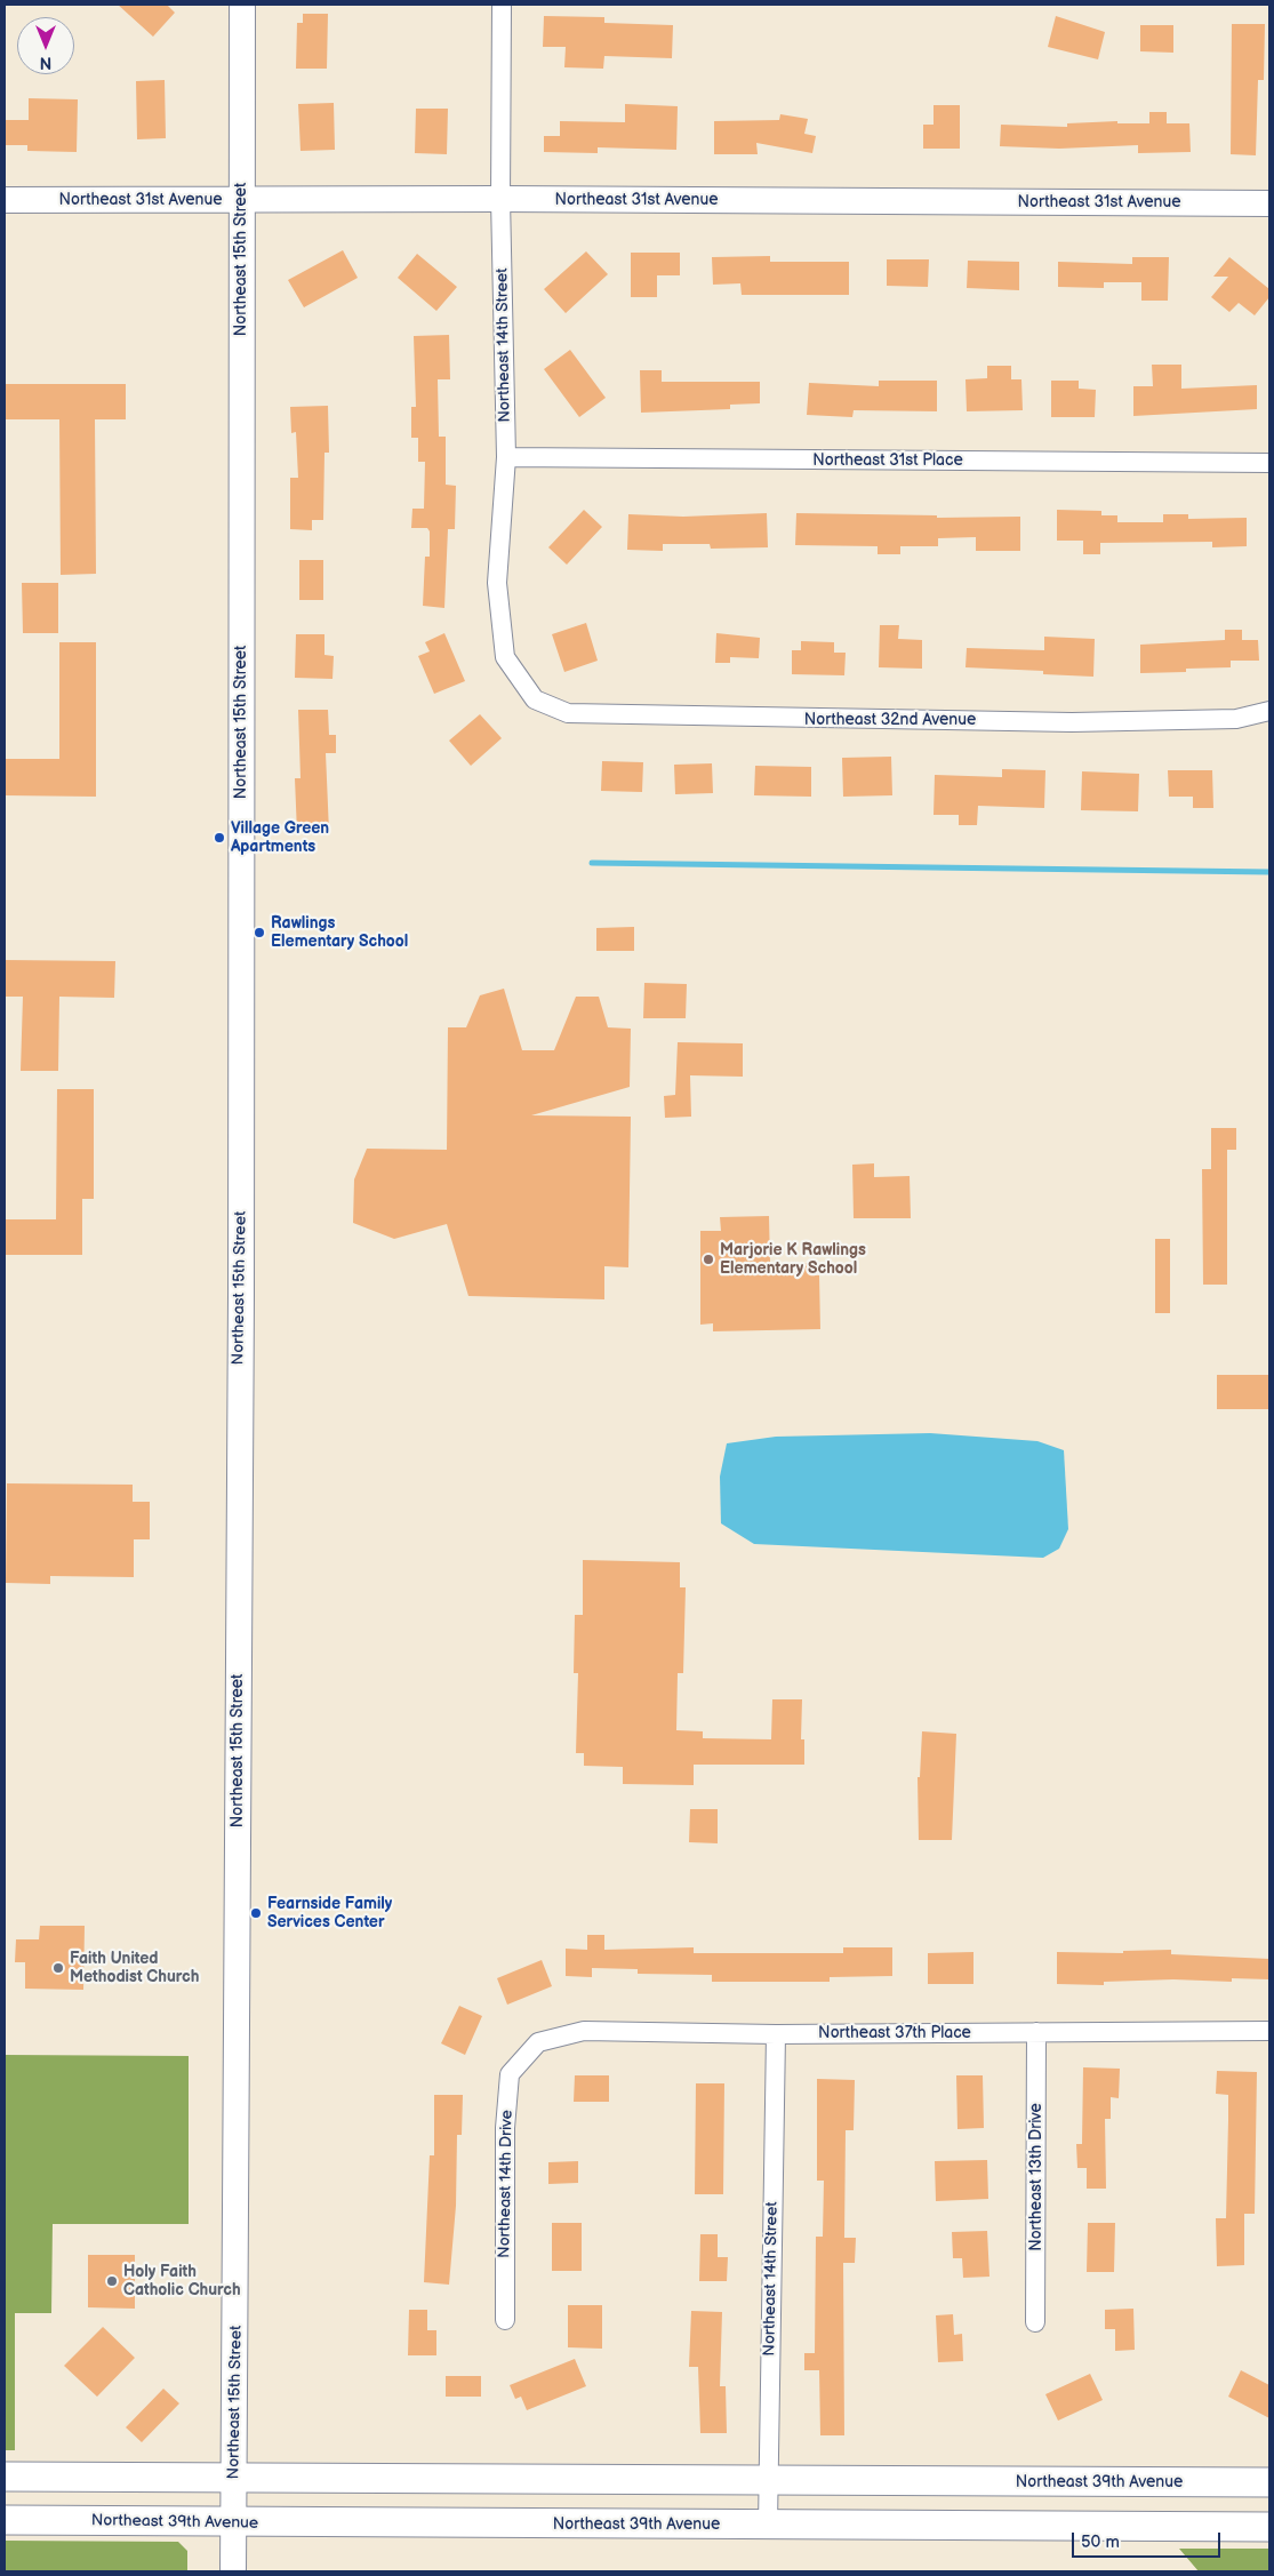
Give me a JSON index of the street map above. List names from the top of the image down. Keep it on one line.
{"streets":{"main road":["Northeast 39th Avenue"],"street":["Northeast 31st Avenue","Northeast 15th Street","Northeast 14th Street","Northeast 31st Place","Northeast 32nd Avenue","Northeast 37th Place","Northeast 13th Drive","Northeast 14th Drive"]},"crossings":[["Northeast 31st Avenue","Northeast 15th Street"],["Northeast 31st Avenue","Northeast 14th Street"],["Northeast 15th Street","Northeast 39th Avenue"],["Northeast 14th Street","Northeast 31st Place"],["Northeast 14th Street","Northeast 32nd Avenue"],["Northeast 14th Street","Northeast 37th Place"],["Northeast 14th Street","Northeast 39th Avenue"],["Northeast 37th Place","Northeast 13th Drive"],["Northeast 37th Place","Northeast 14th Drive"]],"places":["Village Green Apartments","Rawlings Elementary School","Marjorie K Rawlings Elementary School","Fearnside Family Services Center","Faith United Methodist Church","Holy Faith Catholic Church"],"scale_bar":"50 m","north":"bottom"}
